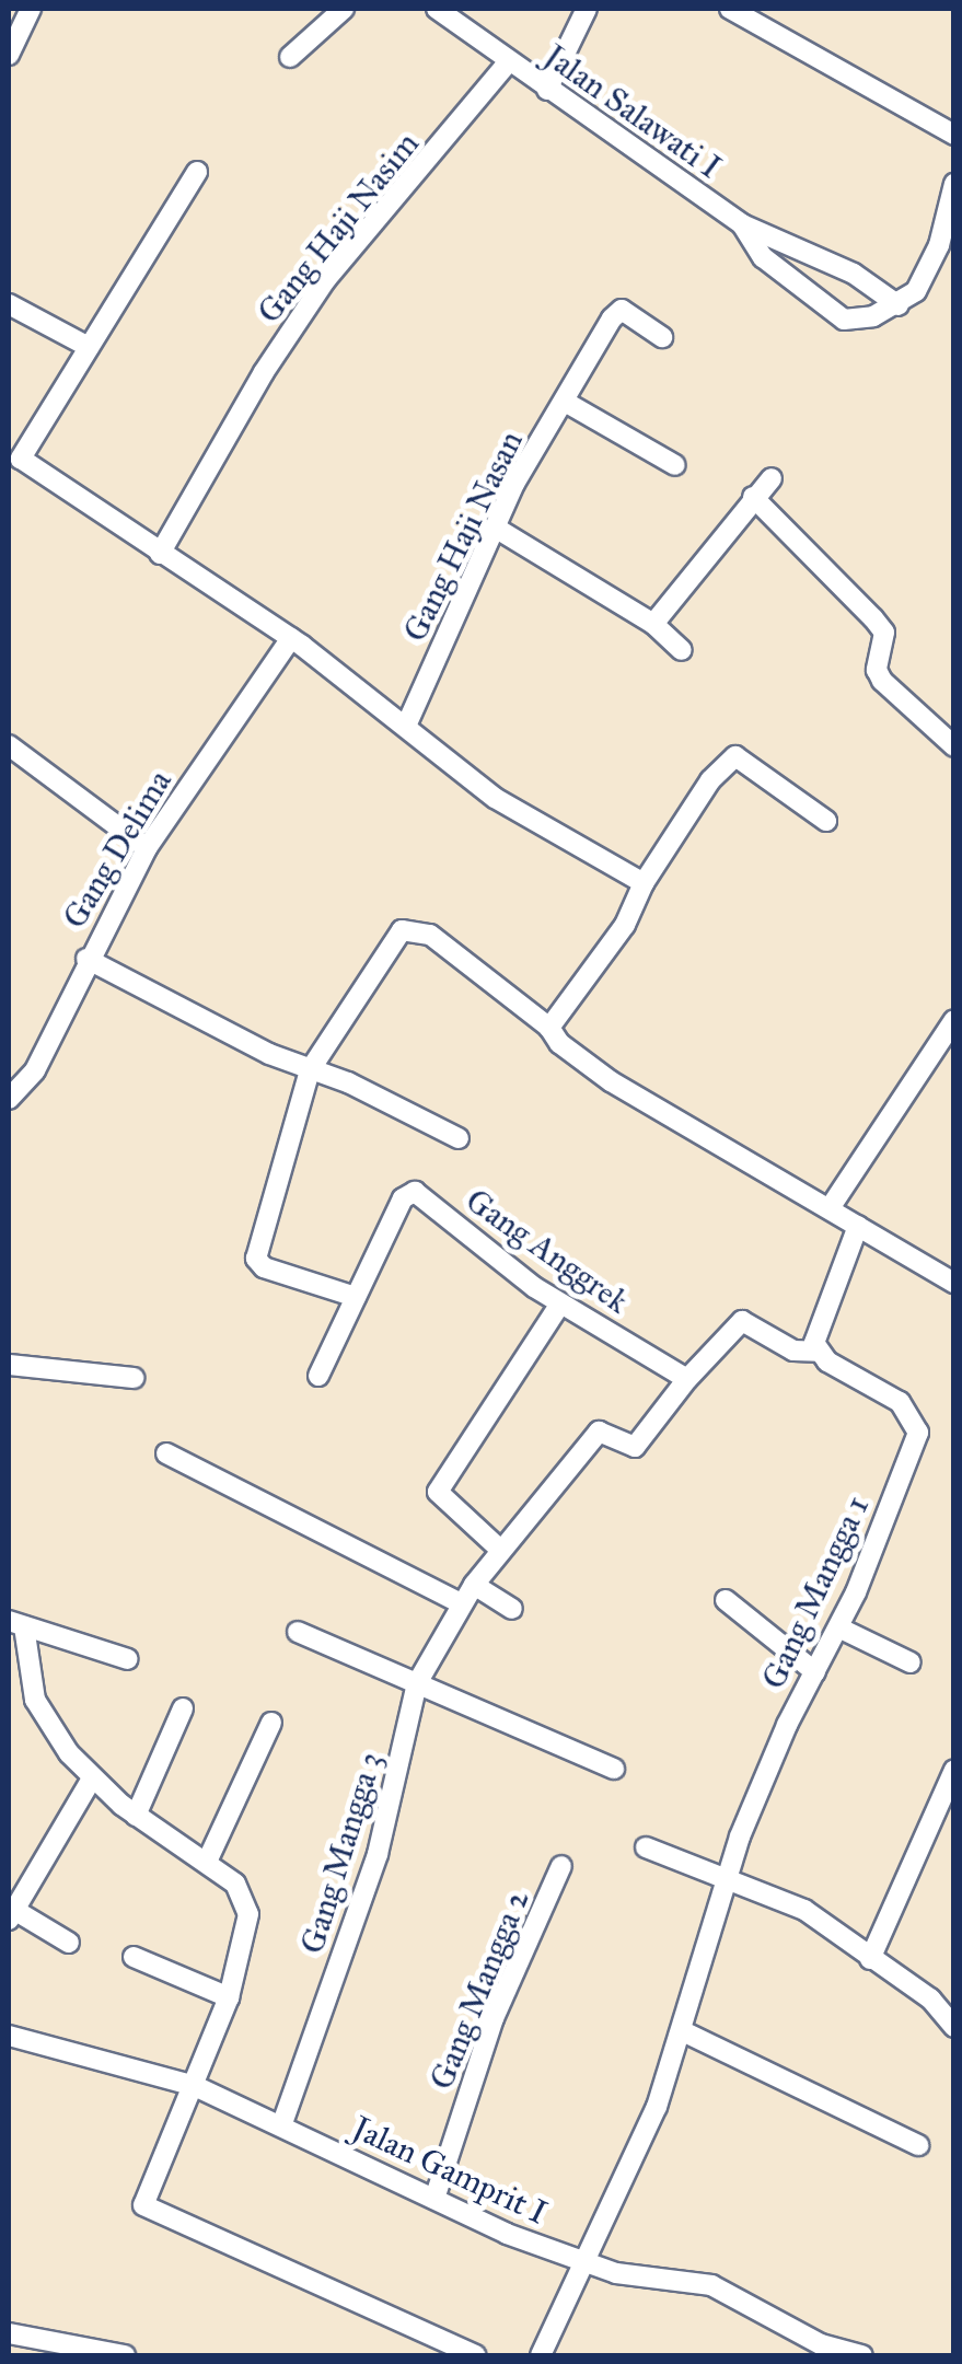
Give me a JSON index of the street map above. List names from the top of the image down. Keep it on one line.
{"streets":{"street":["Jalan Salawati I","Gang Haji Nasim","Gang Haji Nasan","Gang Delima","Gang Anggrek","Gang Mangga 1","Gang Mangga 3","Gang Mangga 2","Jalan Gamprit I"]},"crossings":[["Jalan Salawati I","Gang Haji Nasim"],["Gang Anggrek","Gang Mangga 3"],["Gang Mangga 1","Jalan Gamprit I"],["Gang Mangga 3","Jalan Gamprit I"],["Gang Mangga 2","Jalan Gamprit I"]]}
